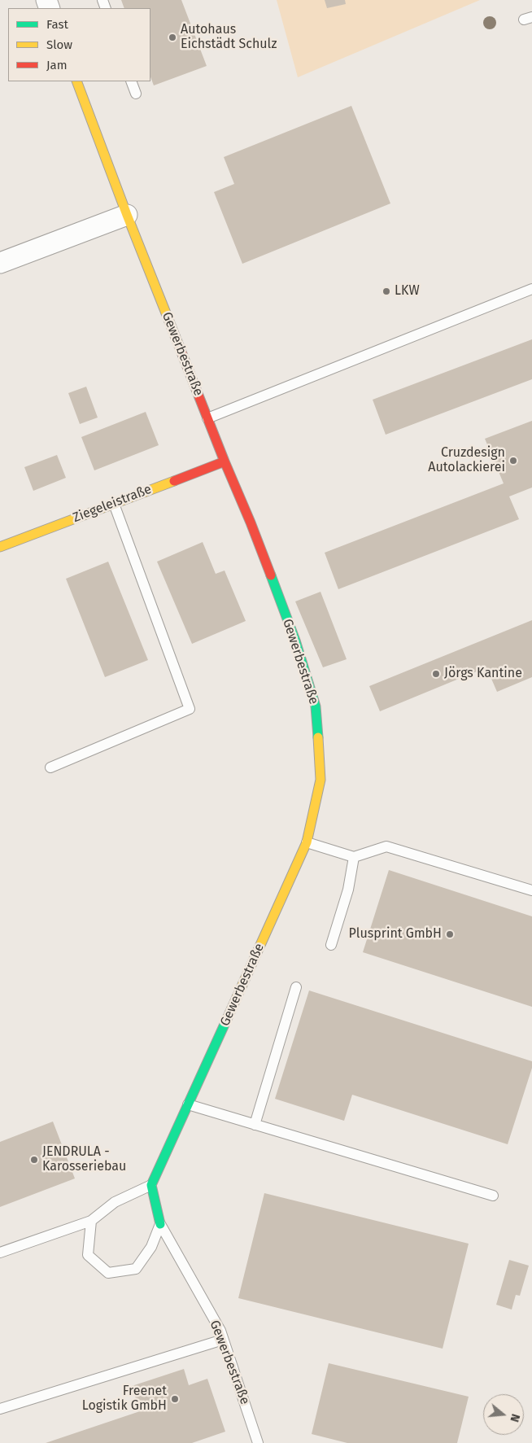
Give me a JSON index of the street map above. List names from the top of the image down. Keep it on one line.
{"streets":{"street":["Gewerbestraße","Ziegeleistraße"]},"crossings":[["Gewerbestraße","Ziegeleistraße"]],"places":["Autohaus Eichstädt Schulz","LKW","Cruzdesign Autolackierei","Jörgs Kantine","Plusprint GmbH","JENDRULA - Karosseriebau","Freenet Logistik GmbH"],"legend":["Fast","Slow","Jam"],"north":"right"}
